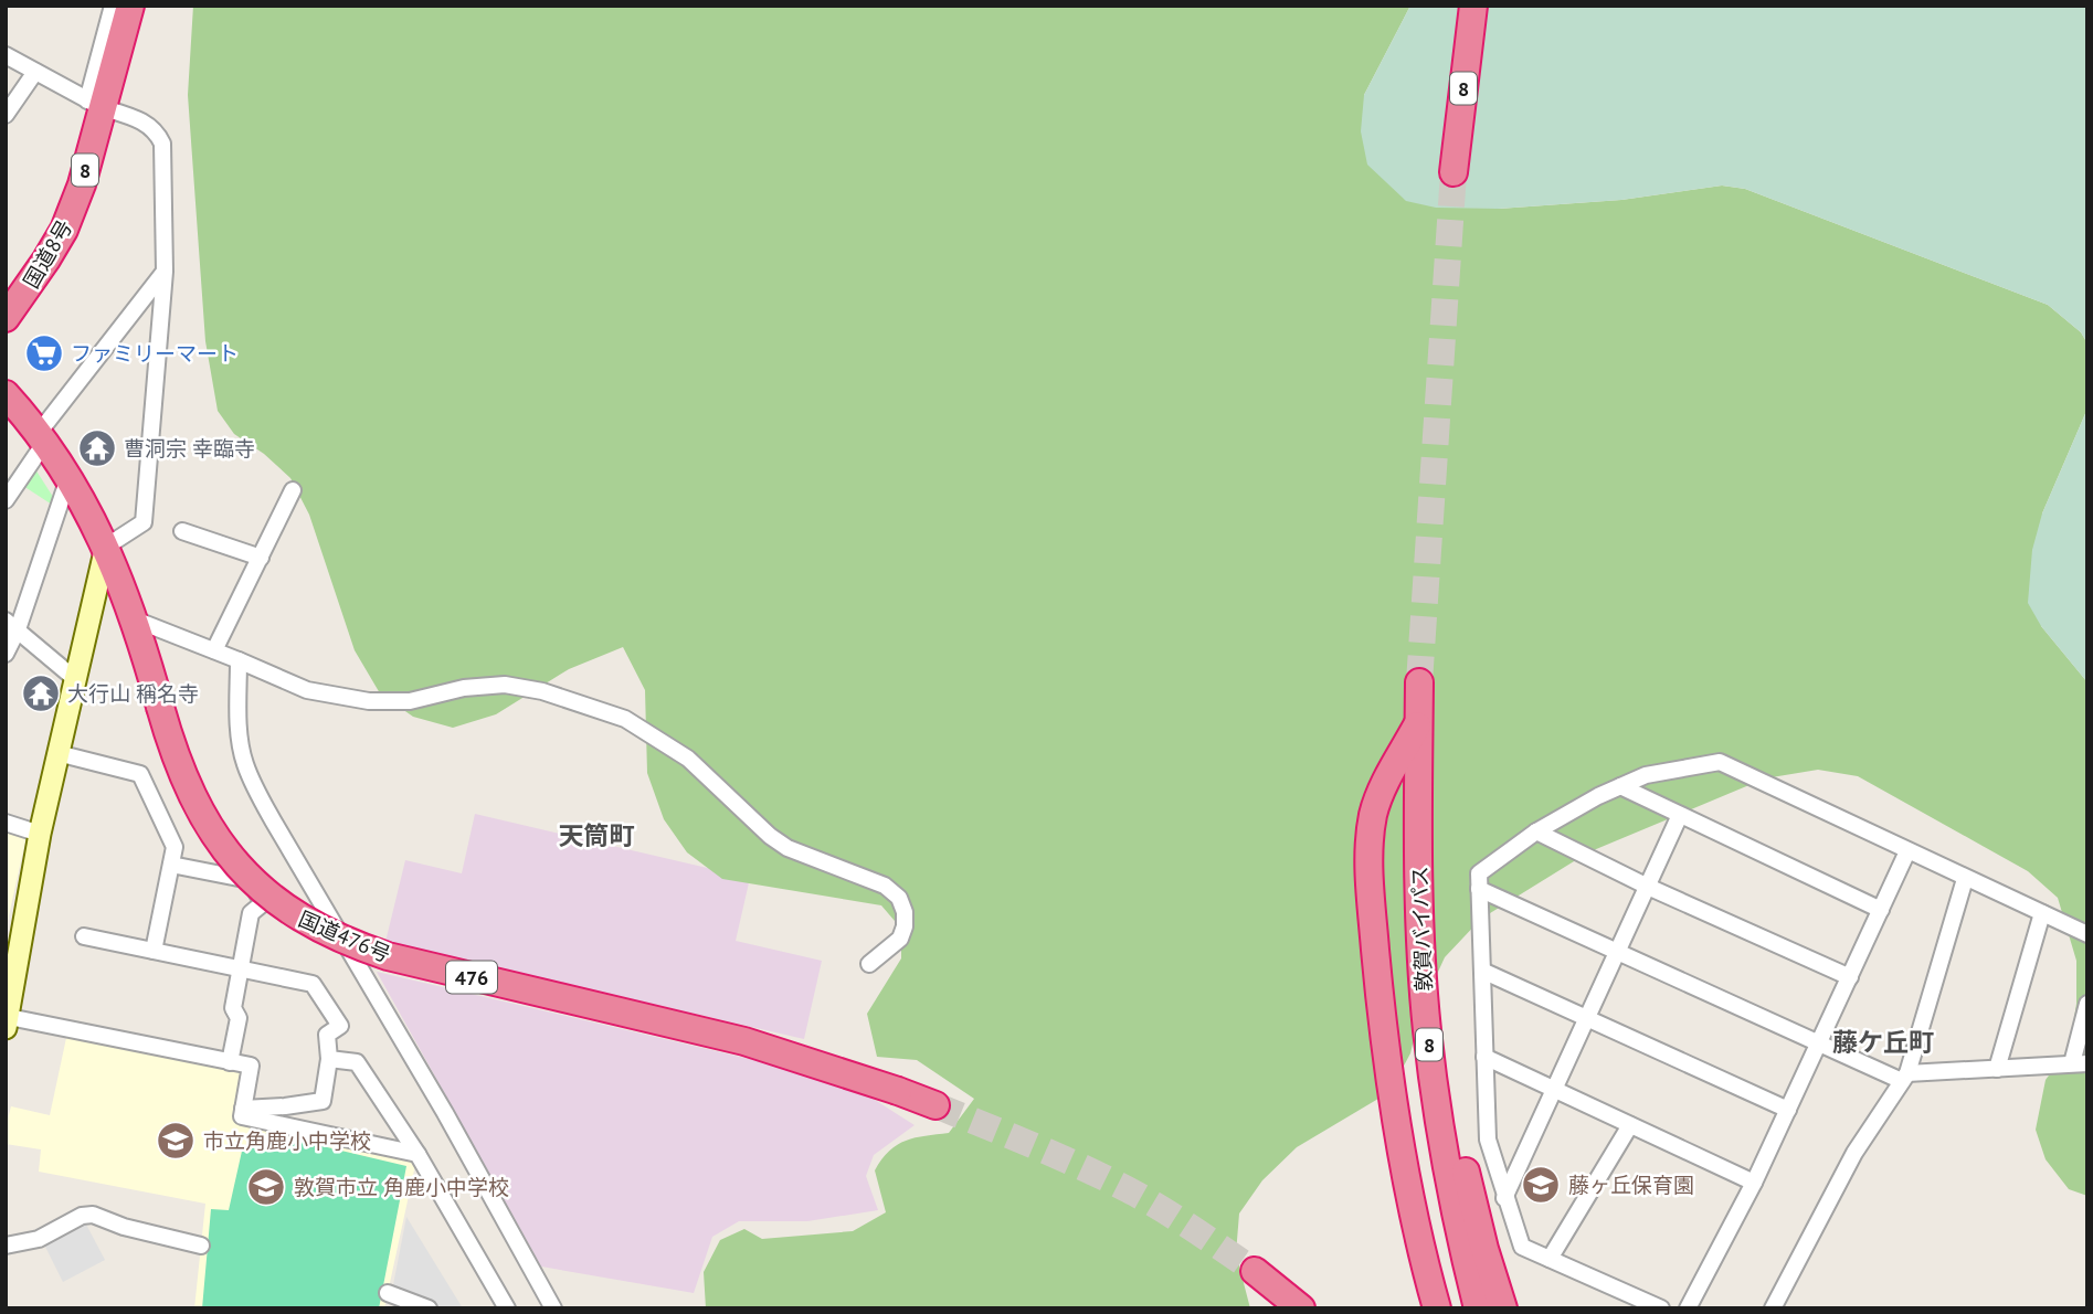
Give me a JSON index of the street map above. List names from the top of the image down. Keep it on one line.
{"streets":{"highway":["8","国道8号","敦賀バイパス","国道476号","476"]},"districts":["天筒町","藤ケ丘町"],"places":{"supermarket":["ファミリーマート"],"temple":["曹洞宗 幸臨寺","大行山 稱名寺"],"school or university":["市立角鹿小中学校","藤ヶ丘保育園","敦賀市立 角鹿小中学校"]}}
